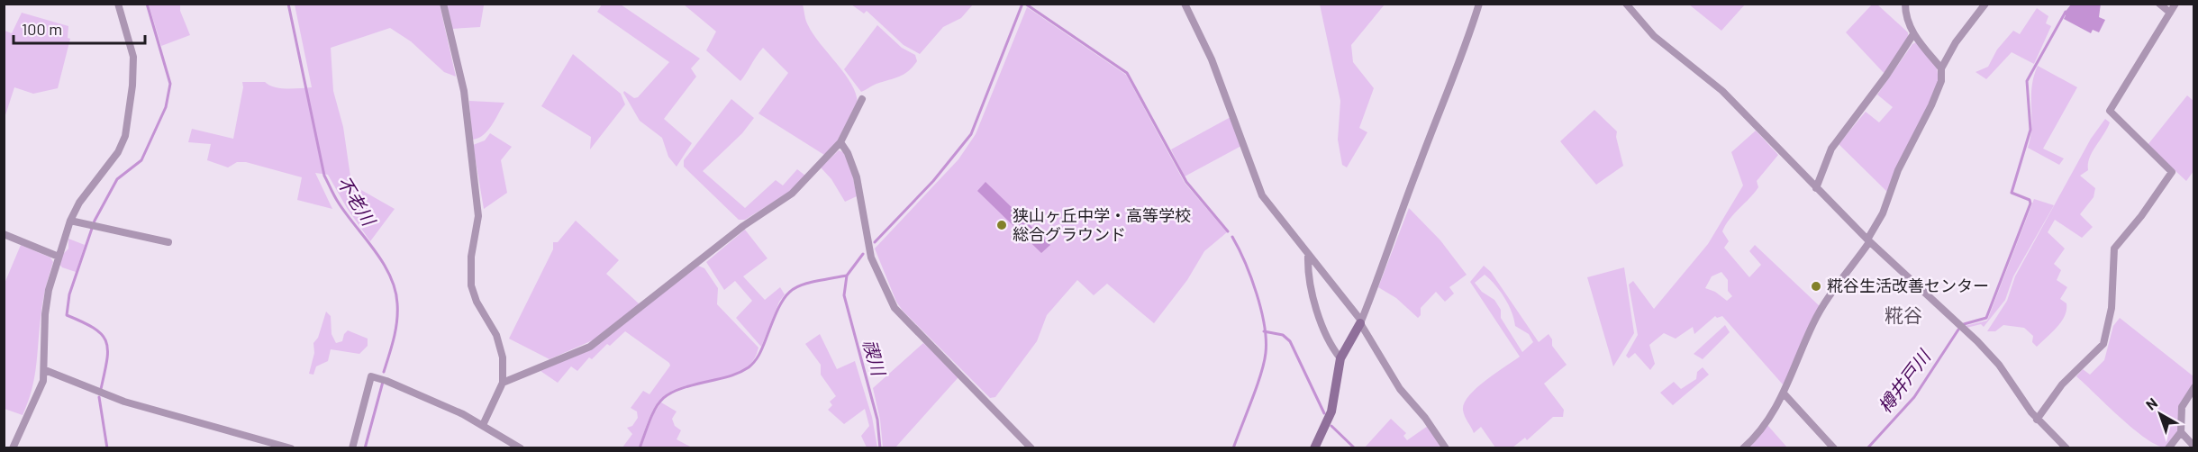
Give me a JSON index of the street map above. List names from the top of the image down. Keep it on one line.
{"districts":["糀谷"],"water":["不老川","禊川","樽井戸川"],"places":["狭山ヶ丘中学・高等学校 総合グラウンド","糀谷生活改善センター"],"scale_bar":"100 m","north":"top left"}
